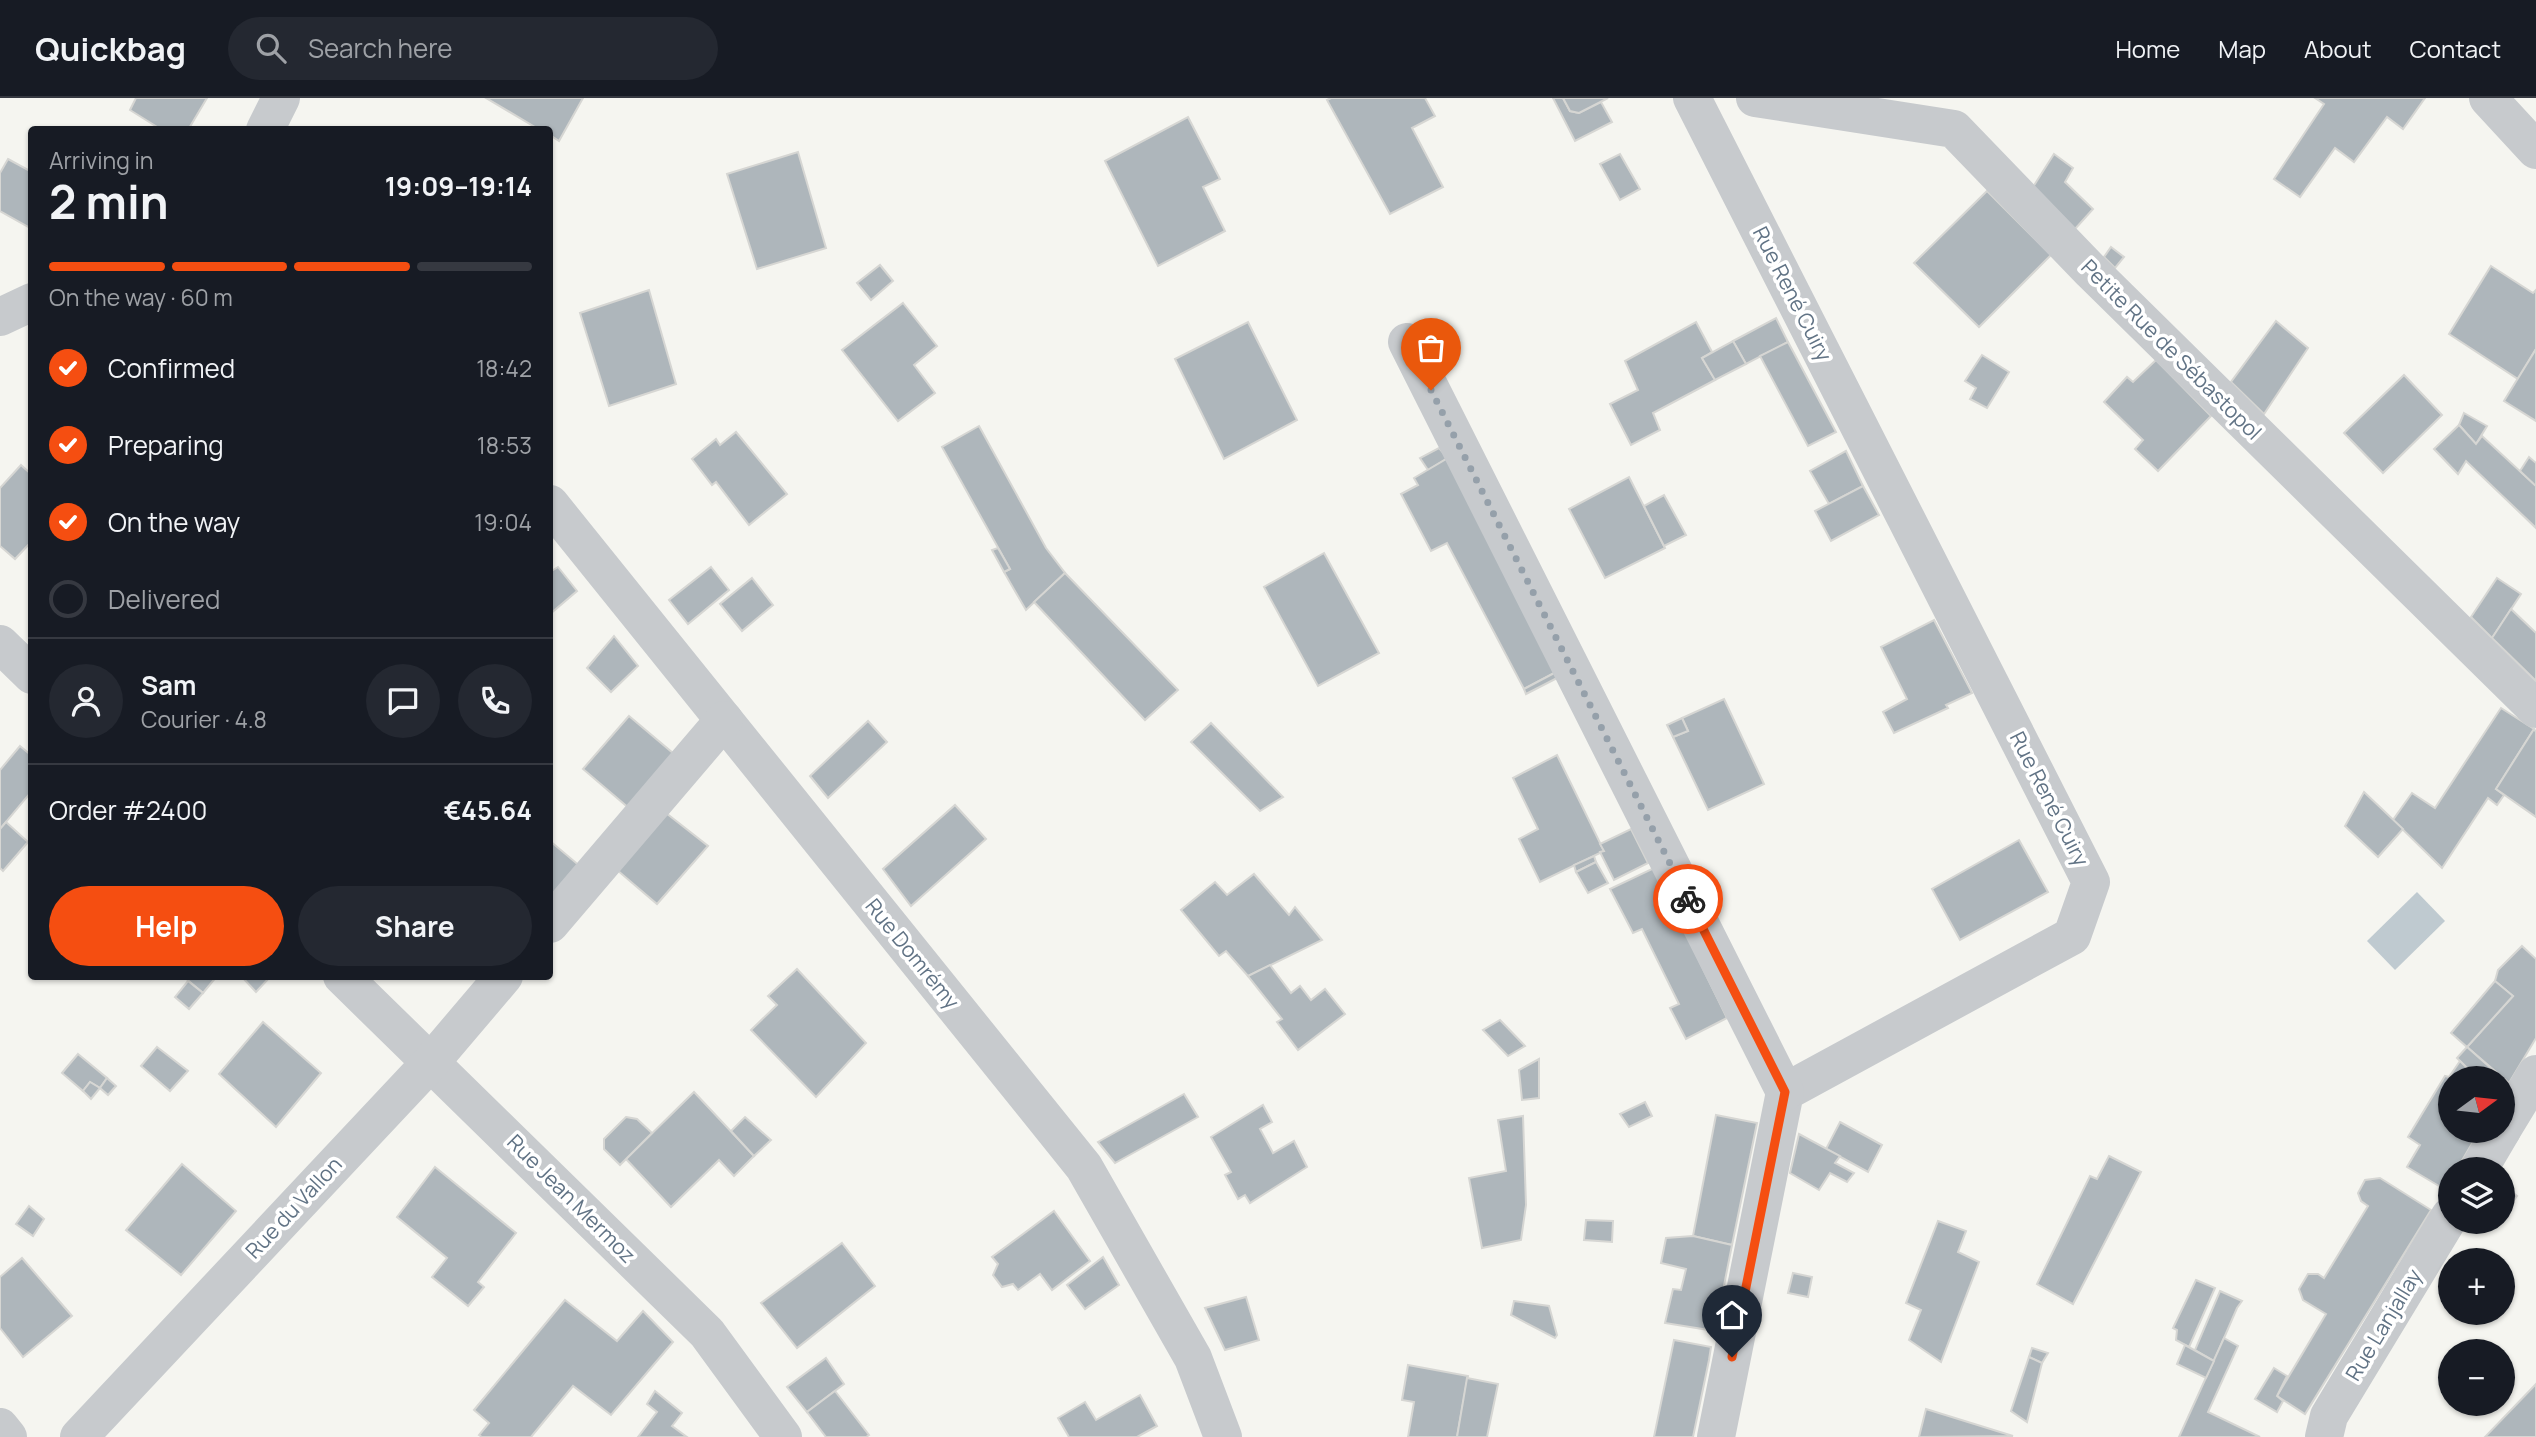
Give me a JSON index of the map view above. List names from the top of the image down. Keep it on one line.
{"streets":{"street":["Rue René Cuiry","Petite Rue de Sébastopol","Rue Domrémy","Rue Jean Mermoz","Rue du Vallon","Rue Lanjallay"]},"crossings":[["Rue Jean Mermoz","Rue du Vallon"]],"north":"right","page":{"header":"Quickbag","search":"Search here","nav":["Home","Map","About","Contact"],"heading":["2 min","Arriving in","19:09–19:14"],"panel":["Sam","Courier · 4.8","Order #2400","€45.64"],"bar":"On the way · 60 m","list":[["Confirmed","18:42"],["Preparing","18:53"],["On the way","19:04"],"Delivered"],"buttons":["Help","Share"],"map_buttons":["+","−"]}}
